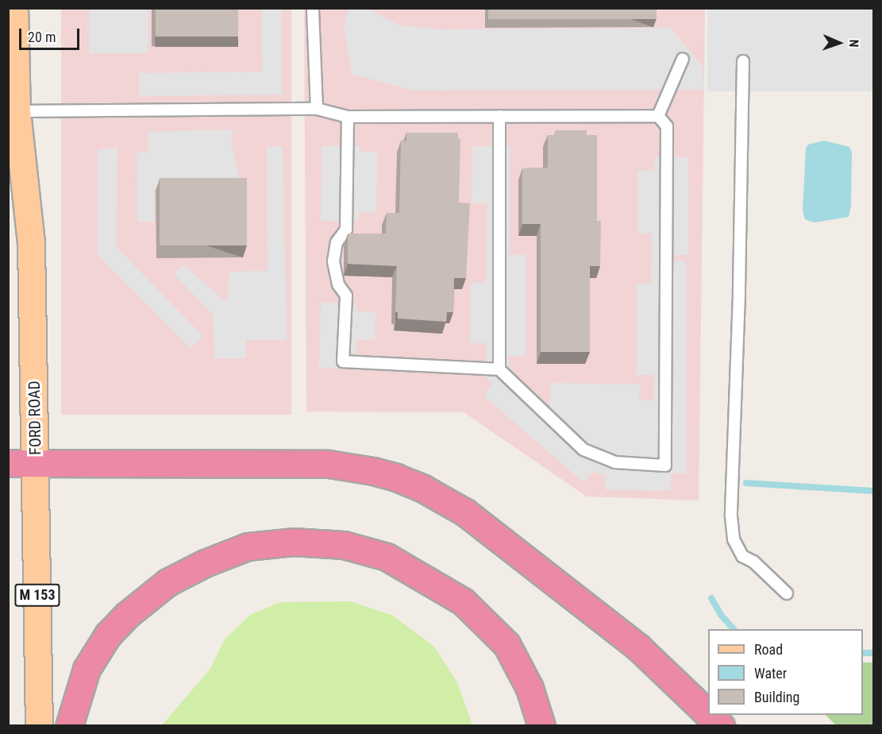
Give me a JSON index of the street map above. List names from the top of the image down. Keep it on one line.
{"streets":{"main road":["FORD ROAD","M 153"]},"legend":["Road","Water","Building"],"scale_bar":"20 m","north":"right"}
